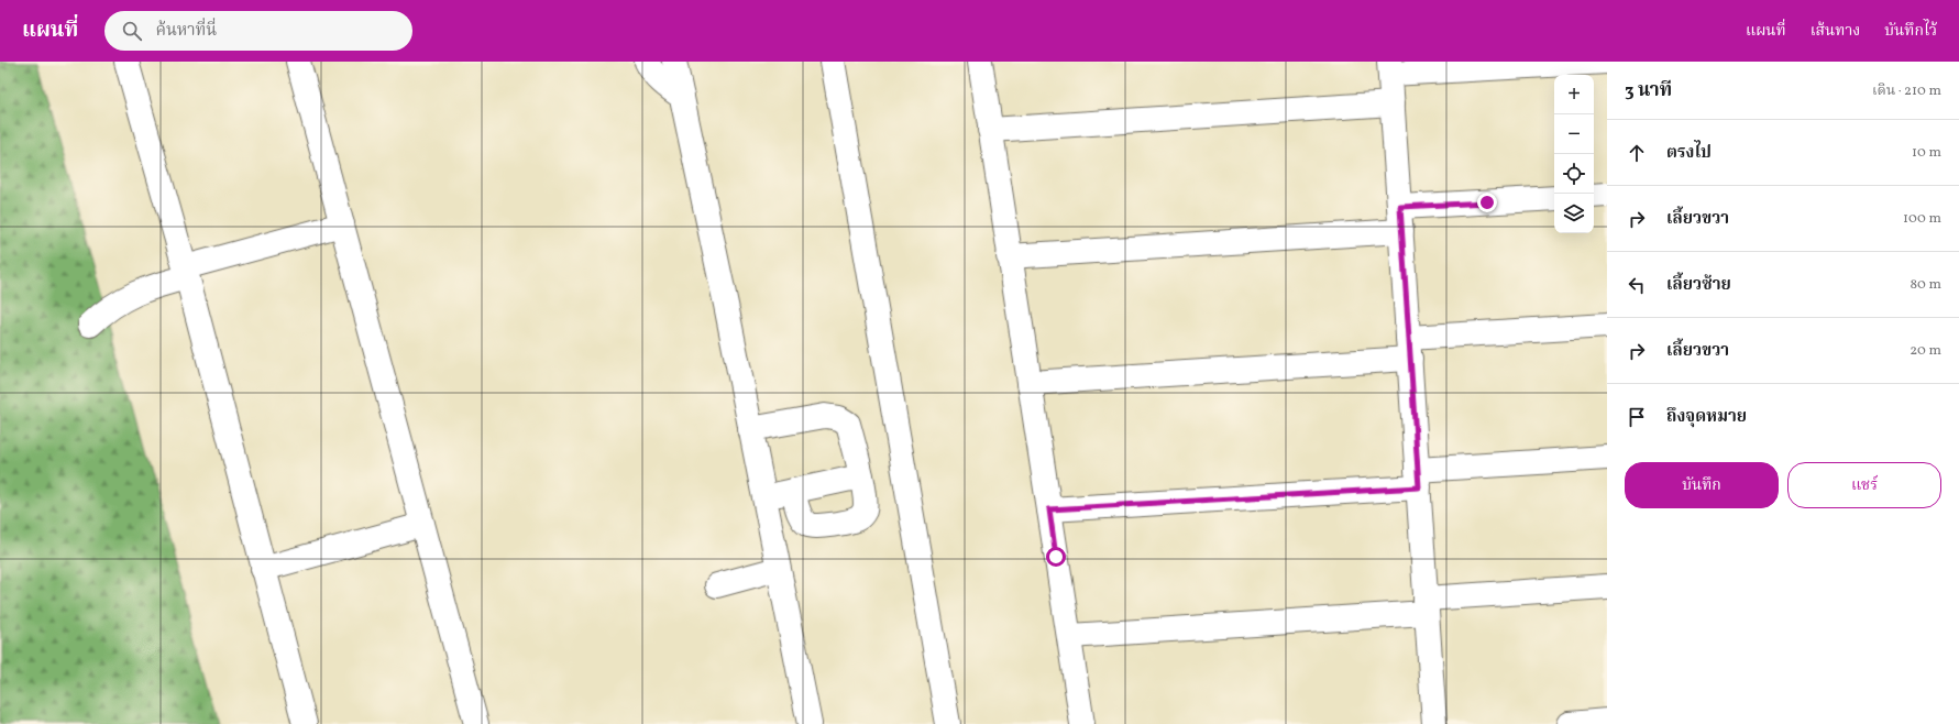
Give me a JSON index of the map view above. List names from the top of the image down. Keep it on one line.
{"page":{"header":"แผนที่","search":"ค้นหาที่นี่","nav":["แผนที่","เส้นทาง","บันทึกไว้"],"heading":["3 นาที","เดิน · 210 m"],"map_buttons":["+","−"],"list":[["ตรงไป","10 m"],["เลี้ยวขวา","100 m"],["เลี้ยวซ้าย","80 m"],["เลี้ยวขวา","20 m"],"ถึงจุดหมาย"],"buttons":["บันทึก","แชร์"]}}
